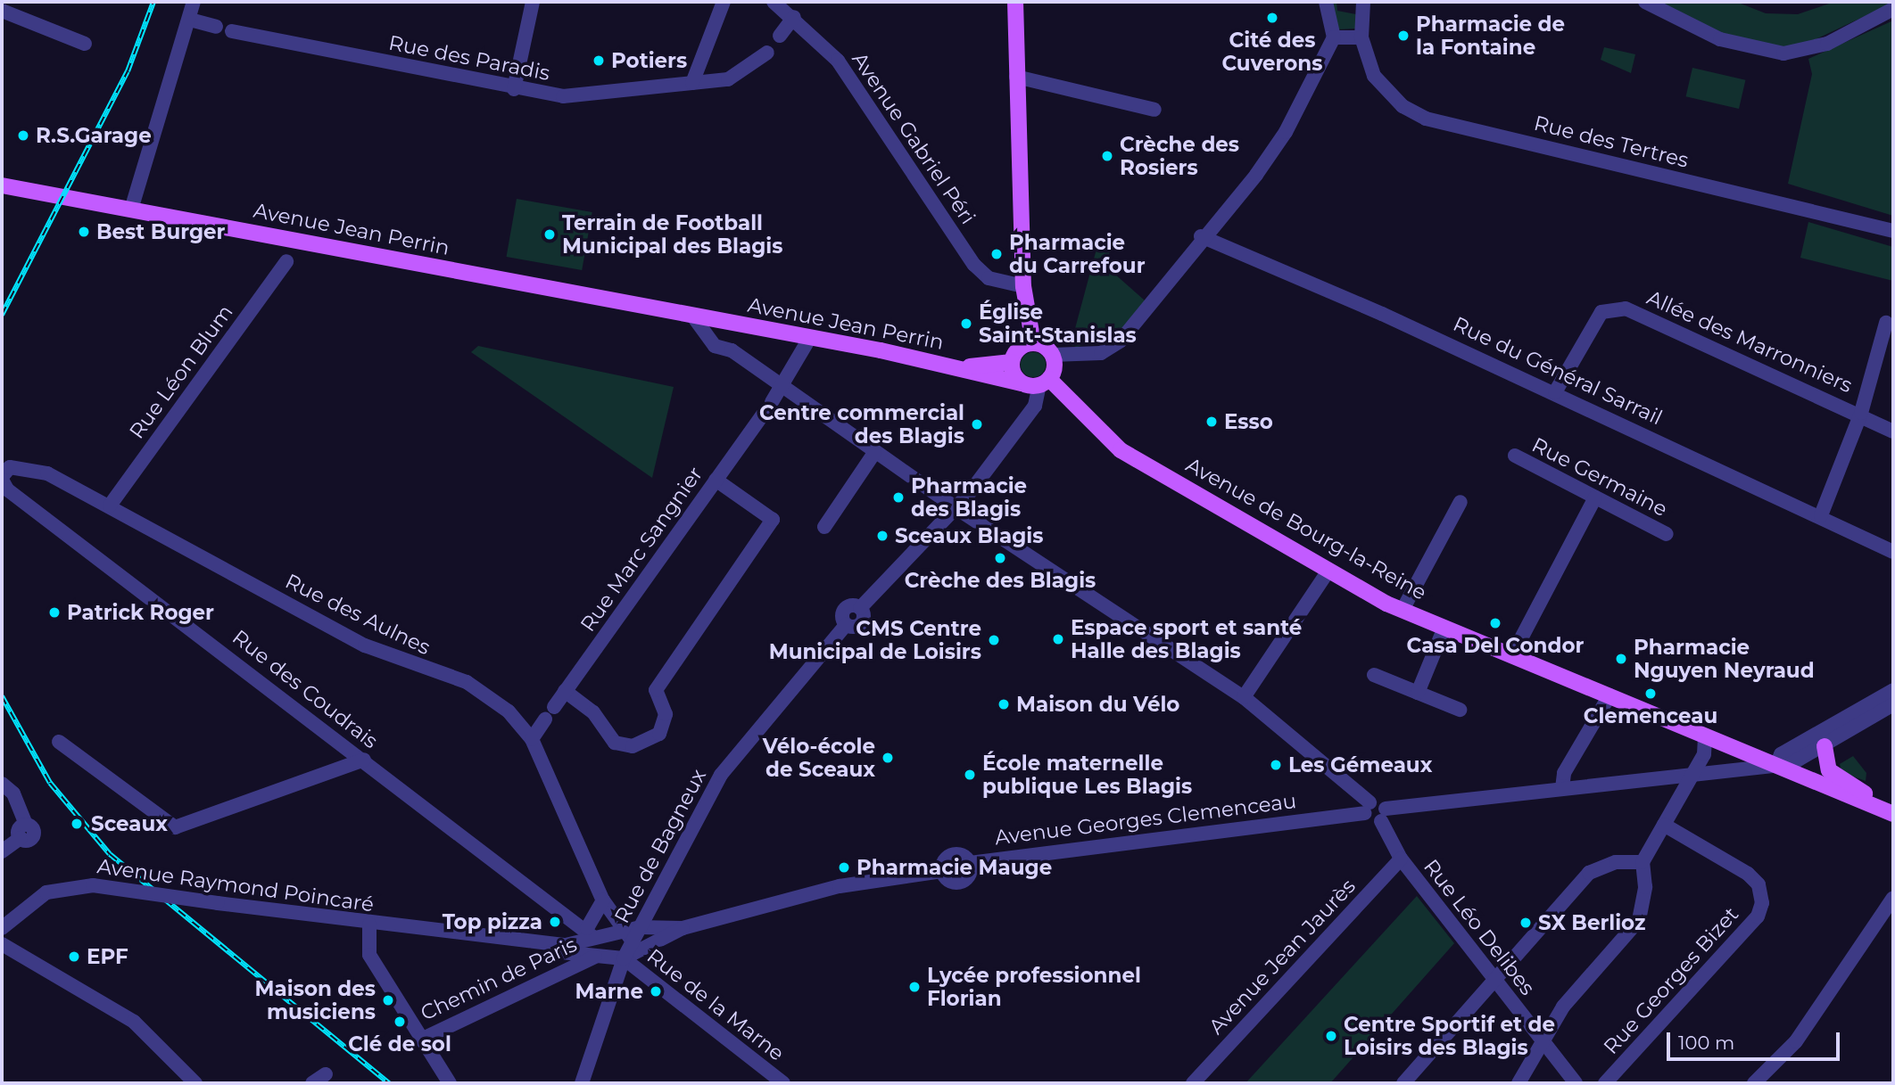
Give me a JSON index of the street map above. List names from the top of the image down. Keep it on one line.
{"streets":{"main road":["Avenue Jean Perrin","Avenue de Bourg-la-Reine"],"street":["Rue des Paradis","Avenue Gabriel Péri","Rue des Tertres","Allée des Marronniers","Rue du Général Sarrail","Rue Léon Blum","Rue Germaine","Rue Marc Sangnier","Rue des Aulnes","Rue des Coudrais","Avenue Georges Clemenceau","Rue de Bagneux","Avenue Raymond Poincaré","Rue Léo Delibes","Avenue Jean Jaurès","Chemin de Paris","Rue Georges Bizet","Rue de la Marne"]},"crossings":[["Avenue Jean Perrin","Avenue de Bourg-la-Reine"],["Avenue Jean Perrin","Rue de Bagneux"],["Allée des Marronniers","Rue du Général Sarrail"],["Rue Léon Blum","Rue des Aulnes"],["Avenue de Bourg-la-Reine","Rue de Bagneux"],["Rue des Aulnes","Rue des Coudrais"],["Rue des Aulnes","Rue de Bagneux"],["Rue des Coudrais","Avenue Raymond Poincaré"],["Rue de Bagneux","Rue de la Marne"],["Avenue Raymond Poincaré","Chemin de Paris"],["Rue Léo Delibes","Avenue Jean Jaurès"]],"places":["Cité des Cuverons","Pharmacie de la Fontaine","Potiers","R.S.Garage","Crèche des Rosiers","Best Burger","Terrain de Football Municipal des Blagis","Pharmacie du Carrefour","Église Saint-Stanislas","Esso","Centre commercial des Blagis","Pharmacie des Blagis","Sceaux Blagis","Crèche des Blagis","Patrick Roger","Casa Del Condor","Espace sport et santé Halle des Blagis","CMS Centre Municipal de Loisirs","Pharmacie Nguyen Neyraud","Clemenceau","Maison du Vélo","Vélo-école de Sceaux","Les Gémeaux","École maternelle publique Les Blagis","Sceaux","Pharmacie Mauge","Top pizza","SX Berlioz","EPF","Lycée professionnel Florian","Marne","Maison des musiciens","Clé de sol","Centre Sportif et de Loisirs des Blagis"],"scale_bar":"100 m"}
